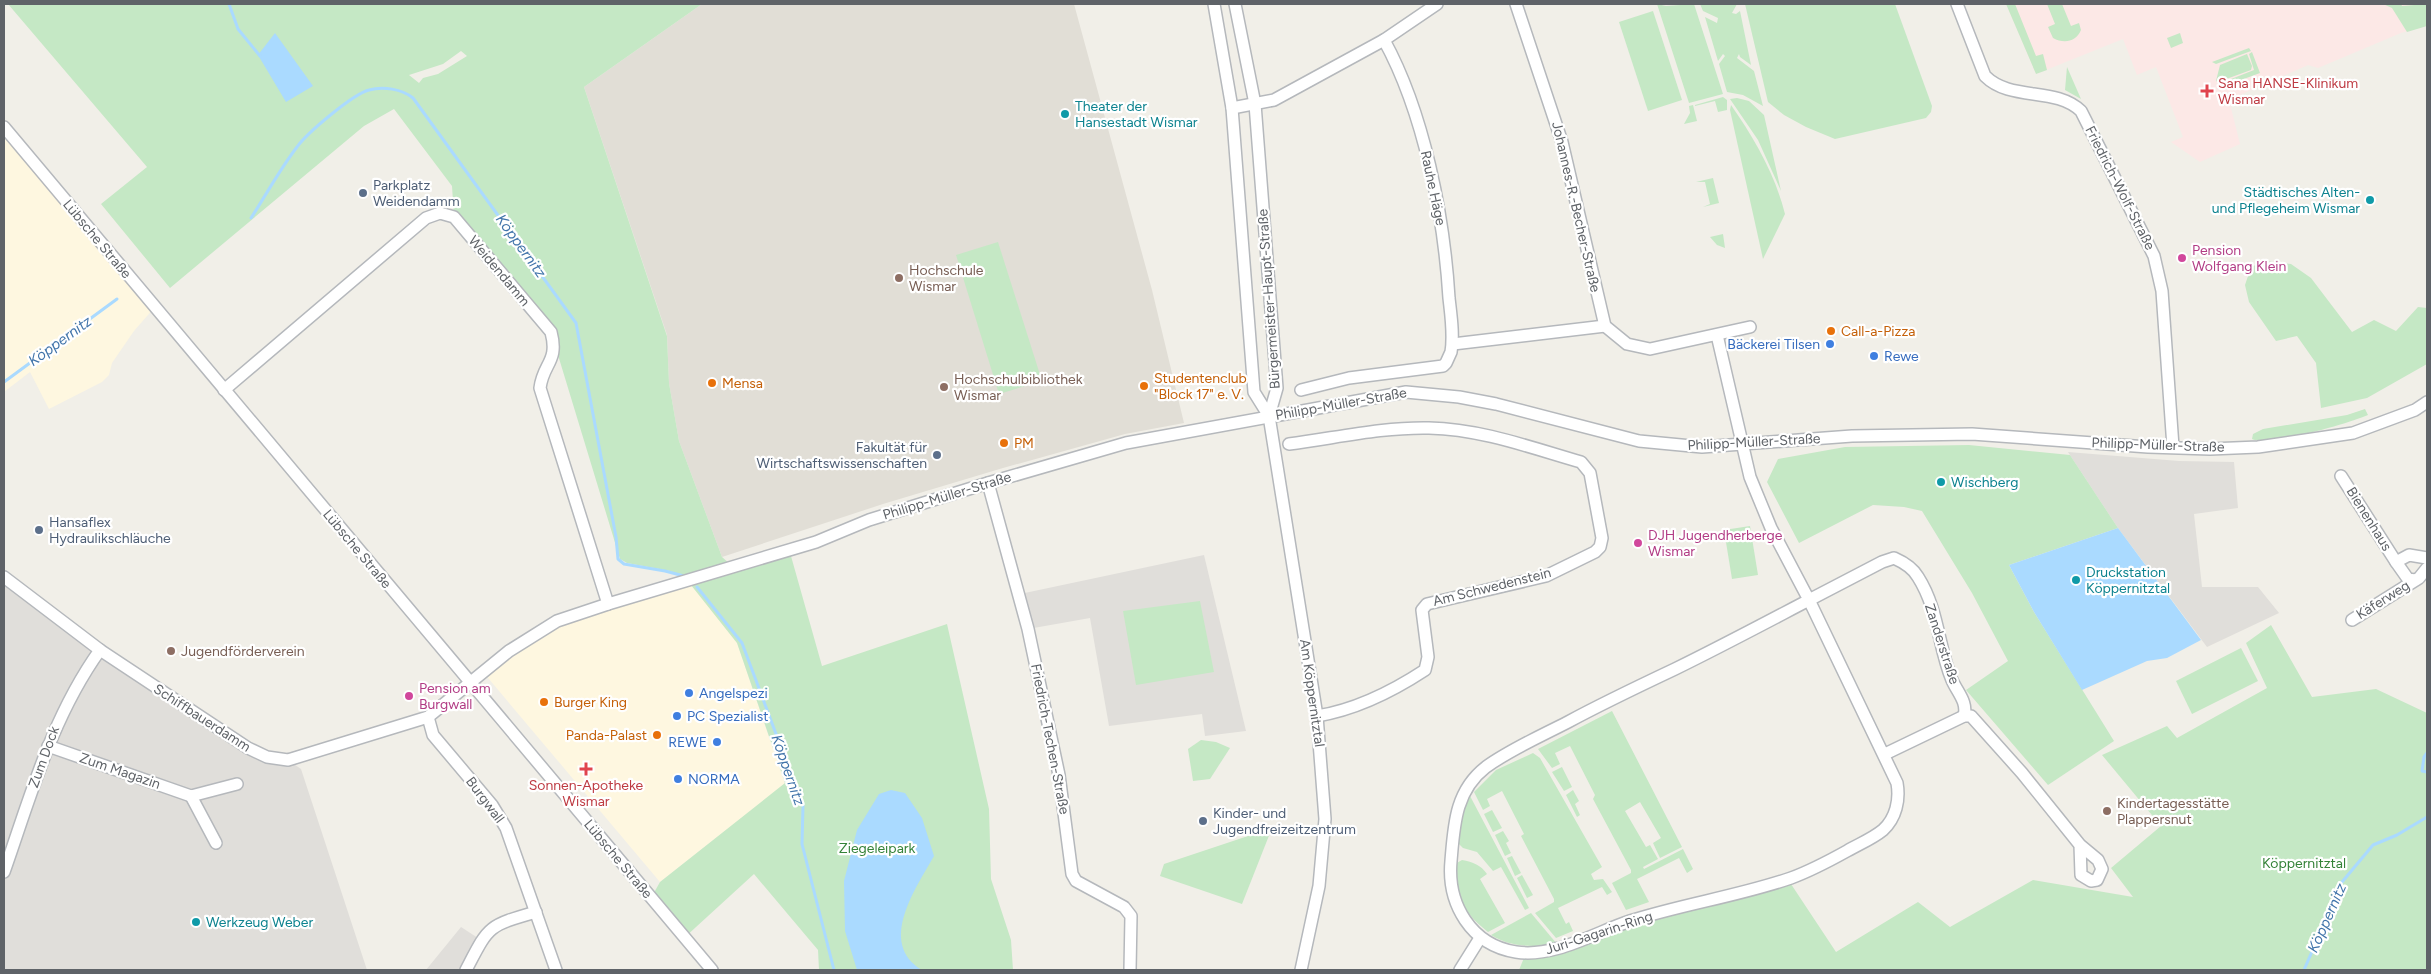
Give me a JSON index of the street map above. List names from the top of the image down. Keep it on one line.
{"streets":{"street":["Rauhe Häge","Friedrich-Wolf-Straße","Johannes-R.-Becher-Straße","Lübsche Straße","Weidendamm","Bürgermeister-Haupt-Straße","Philipp-Müller-Straße","Bienenhaus","Am Schwedenstein","Käferweg","Zanderstraße","Am Köppernitztal","Schiffbauerdamm","Friedrich-Techen-Straße","Zum Dock","Zum Magazin","Burgwall","Juri-Gagarin-Ring"]},"crossings":[["Rauhe Häge","Philipp-Müller-Straße"],["Friedrich-Wolf-Straße","Philipp-Müller-Straße"],["Lübsche Straße","Weidendamm"],["Lübsche Straße","Philipp-Müller-Straße"],["Weidendamm","Philipp-Müller-Straße"],["Bürgermeister-Haupt-Straße","Philipp-Müller-Straße"],["Bürgermeister-Haupt-Straße","Am Köppernitztal"],["Philipp-Müller-Straße","Am Köppernitztal"],["Philipp-Müller-Straße","Friedrich-Techen-Straße"],["Philipp-Müller-Straße","Juri-Gagarin-Ring"],["Bienenhaus","Käferweg"],["Am Schwedenstein","Am Köppernitztal"],["Zanderstraße","Juri-Gagarin-Ring"],["Schiffbauerdamm","Zum Dock"],["Schiffbauerdamm","Burgwall"],["Zum Dock","Zum Magazin"]],"water":["Köppernitz"],"parks":["Ziegeleipark","Köppernitztal"],"places":{"health":["Sana HANSE-Klinikum Wismar","Sonnen-Apotheke Wismar"],"other":["Theater der Hansestadt Wismar","Parkplatz Weidendamm","Städtisches Alten- und Pflegeheim Wismar","Pension Wolfgang Klein","Hochschule Wismar","Call-a-Pizza","Bäckerei Tilsen","Rewe","Mensa","Studentenclub \"Block 17\" e. V.","Hochschulbibliothek Wismar","PM","Fakultät für Wirtschaftswissenschaften","Wischberg","Hansaflex Hydraulikschläuche","DJH Jugendherberge Wismar","Druckstation Köppernitztal","Jugendförderverein","Angelspezi","Pension am Burgwall","Burger King","PC Spezialist","Panda-Palast","REWE","NORMA","Kindertagesstätte Plappersnut","Kinder- und Jugendfreizeitzentrum","Werkzeug Weber"]}}
